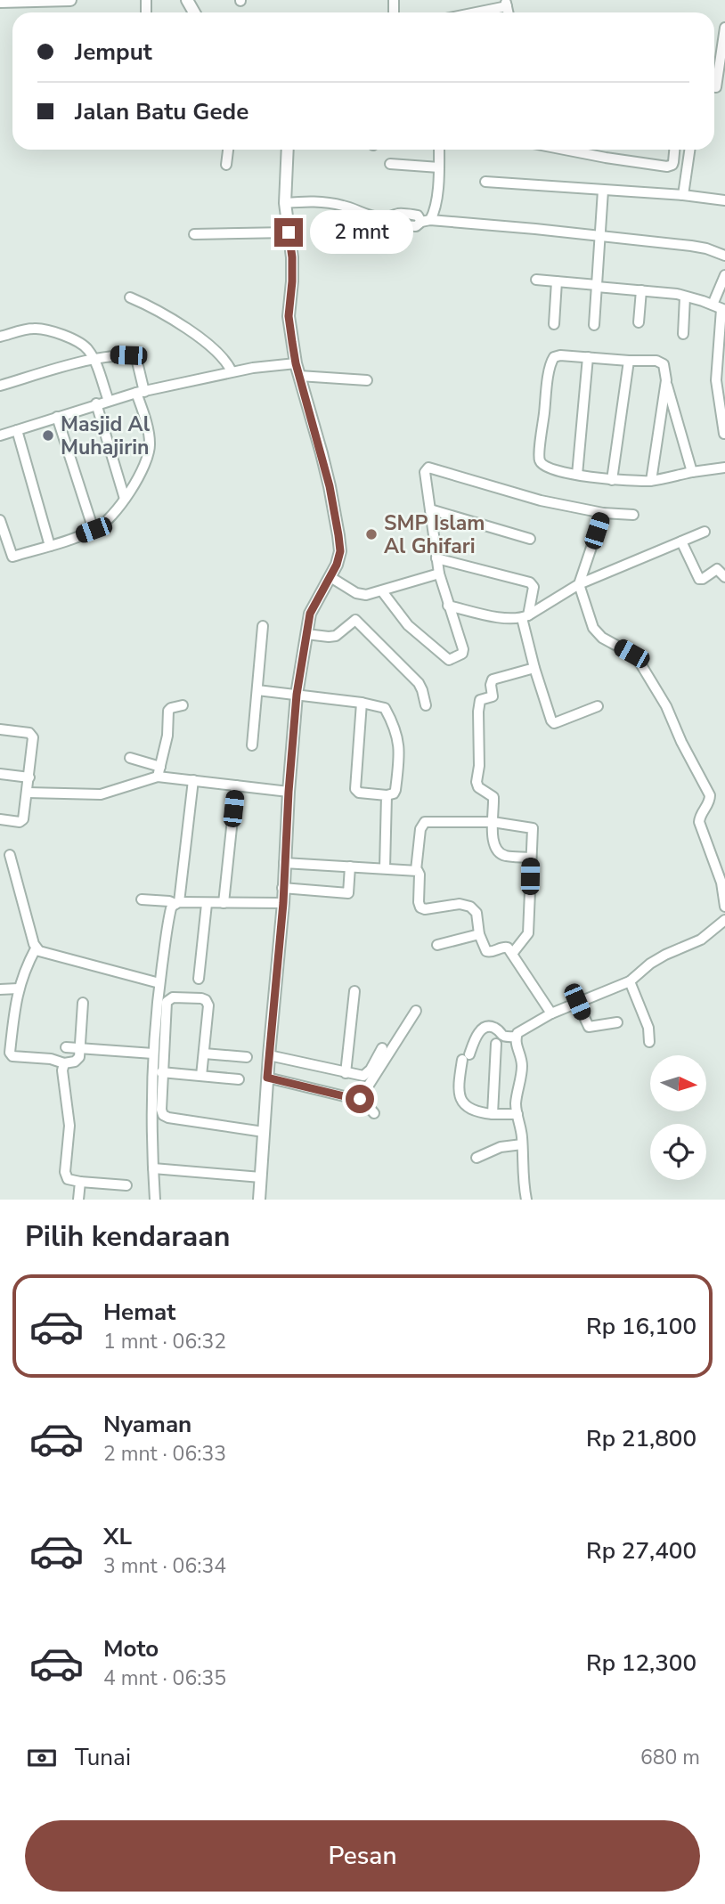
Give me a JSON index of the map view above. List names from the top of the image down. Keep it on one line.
{"places":["Masjid Al Muhajirin","SMP Islam Al Ghifari"],"north":"right","page":{"banner":["Jemput","Jalan Batu Gede"],"bubble":"2 mnt","heading":"Pilih kendaraan","list":[{"name":"Hemat","note":"1 mnt · 06:32","value":"Rp 16,100"},{"name":"Nyaman","note":"2 mnt · 06:33","value":"Rp 21,800"},{"name":"XL","note":"3 mnt · 06:34","value":"Rp 27,400"},{"name":"Moto","note":"4 mnt · 06:35","value":"Rp 12,300"}],"pay":["Tunai","680 m"],"buttons":"Pesan"}}
